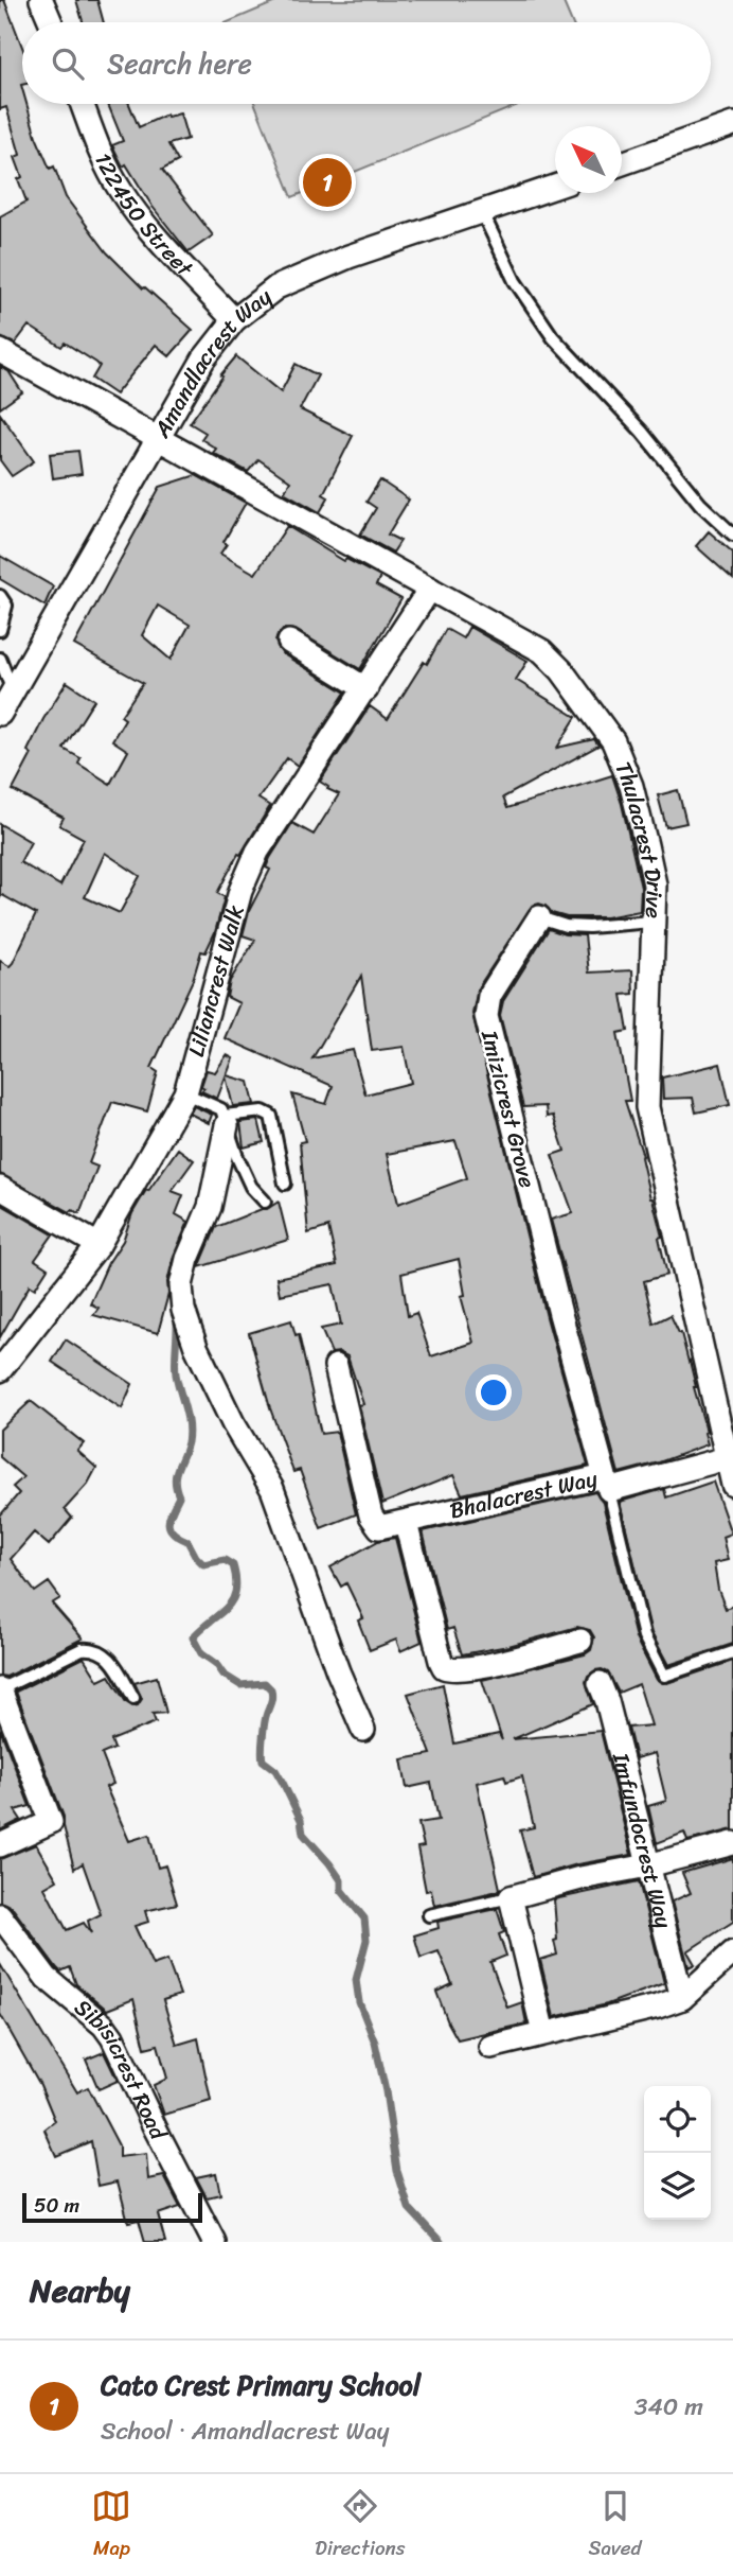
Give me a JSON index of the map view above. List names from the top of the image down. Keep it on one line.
{"streets":{"street":["122450 Street","Amandlacrest Way","Thulacrest Drive","Liliancrest Walk","Imizicrest Grove","Bhalacrest Way","Imfundocrest Way","Sibisicrest Road"]},"crossings":[["122450 Street","Amandlacrest Way"],["Amandlacrest Way","Thulacrest Drive"],["Thulacrest Drive","Liliancrest Walk"],["Imizicrest Grove","Bhalacrest Way"]],"scale_bar":"50 m","north":"top left","page":{"search":"Search here","pins":"1","scale":"50 m","heading":"Nearby","list":[{"mark":"1","name":"Cato Crest Primary School","note":"School · Amandlacrest Way","value":"340 m"}],"nav":["Map","Directions","Saved"]}}
